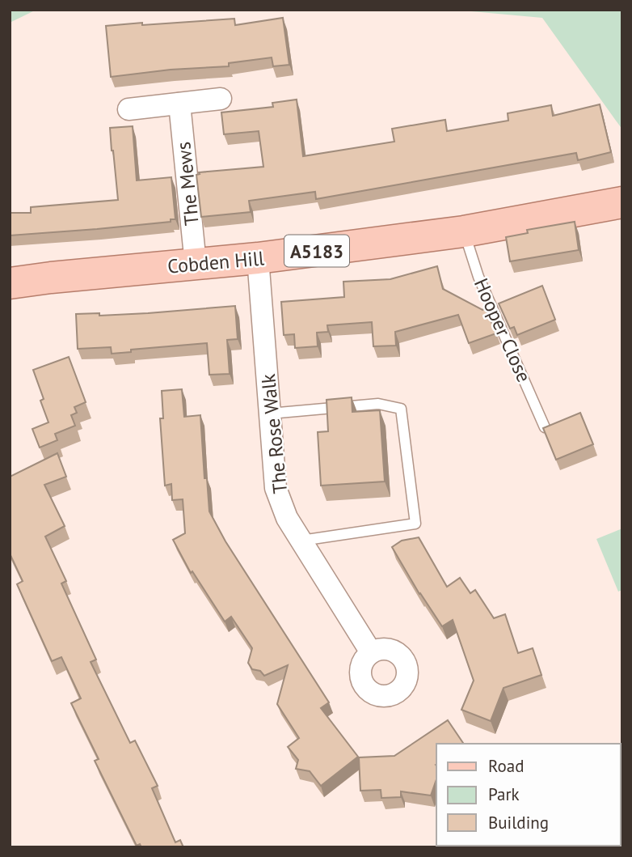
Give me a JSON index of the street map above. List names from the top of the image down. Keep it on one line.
{"streets":{"main road":["A5183","Cobden Hill"],"street":["The Mews","The Rose Walk"],"lane":["Hooper Close"]},"crossings":[["The Mews","Cobden Hill"],["Cobden Hill","Hooper Close"],["Cobden Hill","The Rose Walk"]],"legend":["Road","Park","Building"]}
